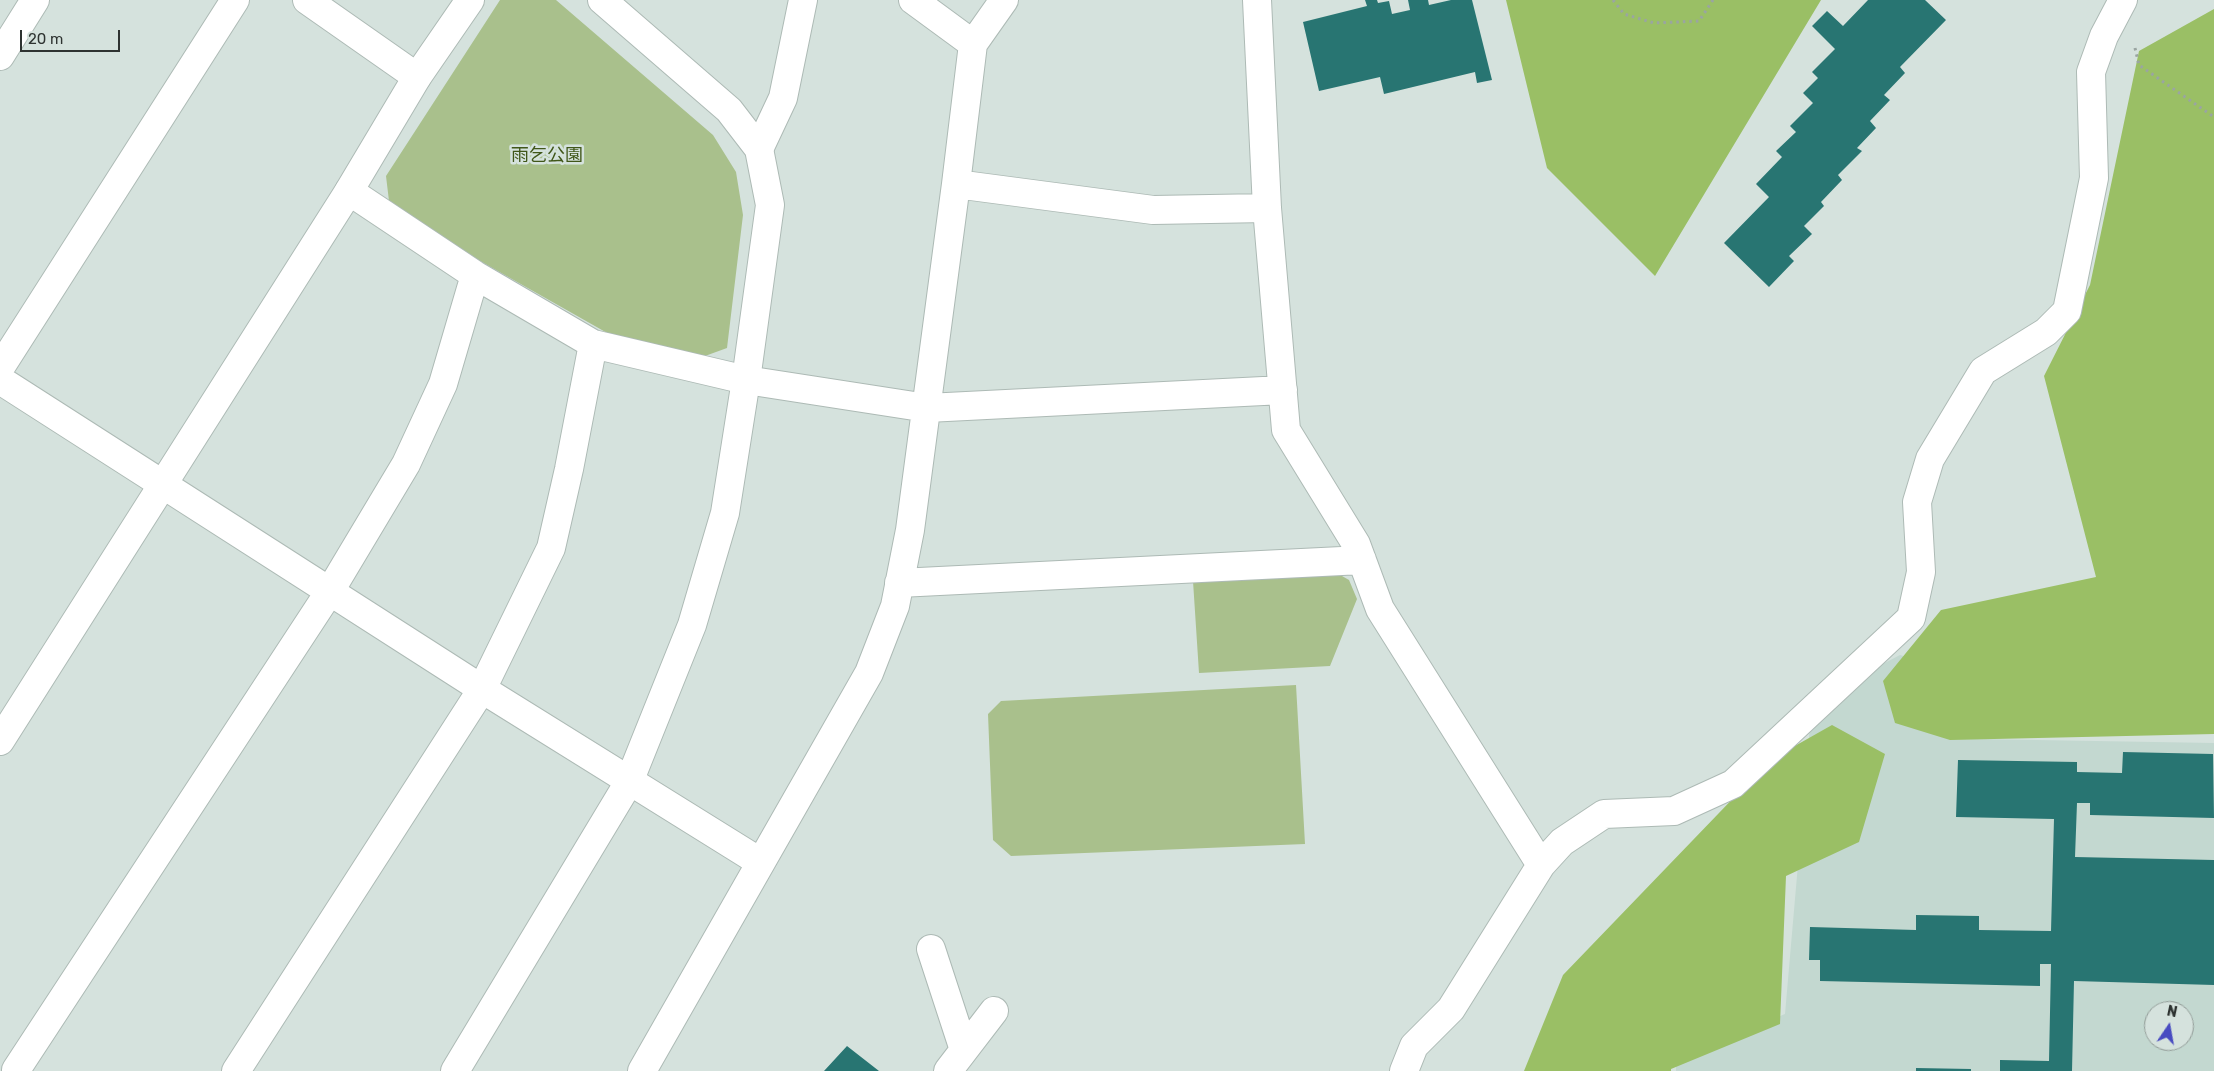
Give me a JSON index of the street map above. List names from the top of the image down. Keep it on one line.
{"parks":["雨乞公園"],"scale_bar":"20 m","north":"top"}
